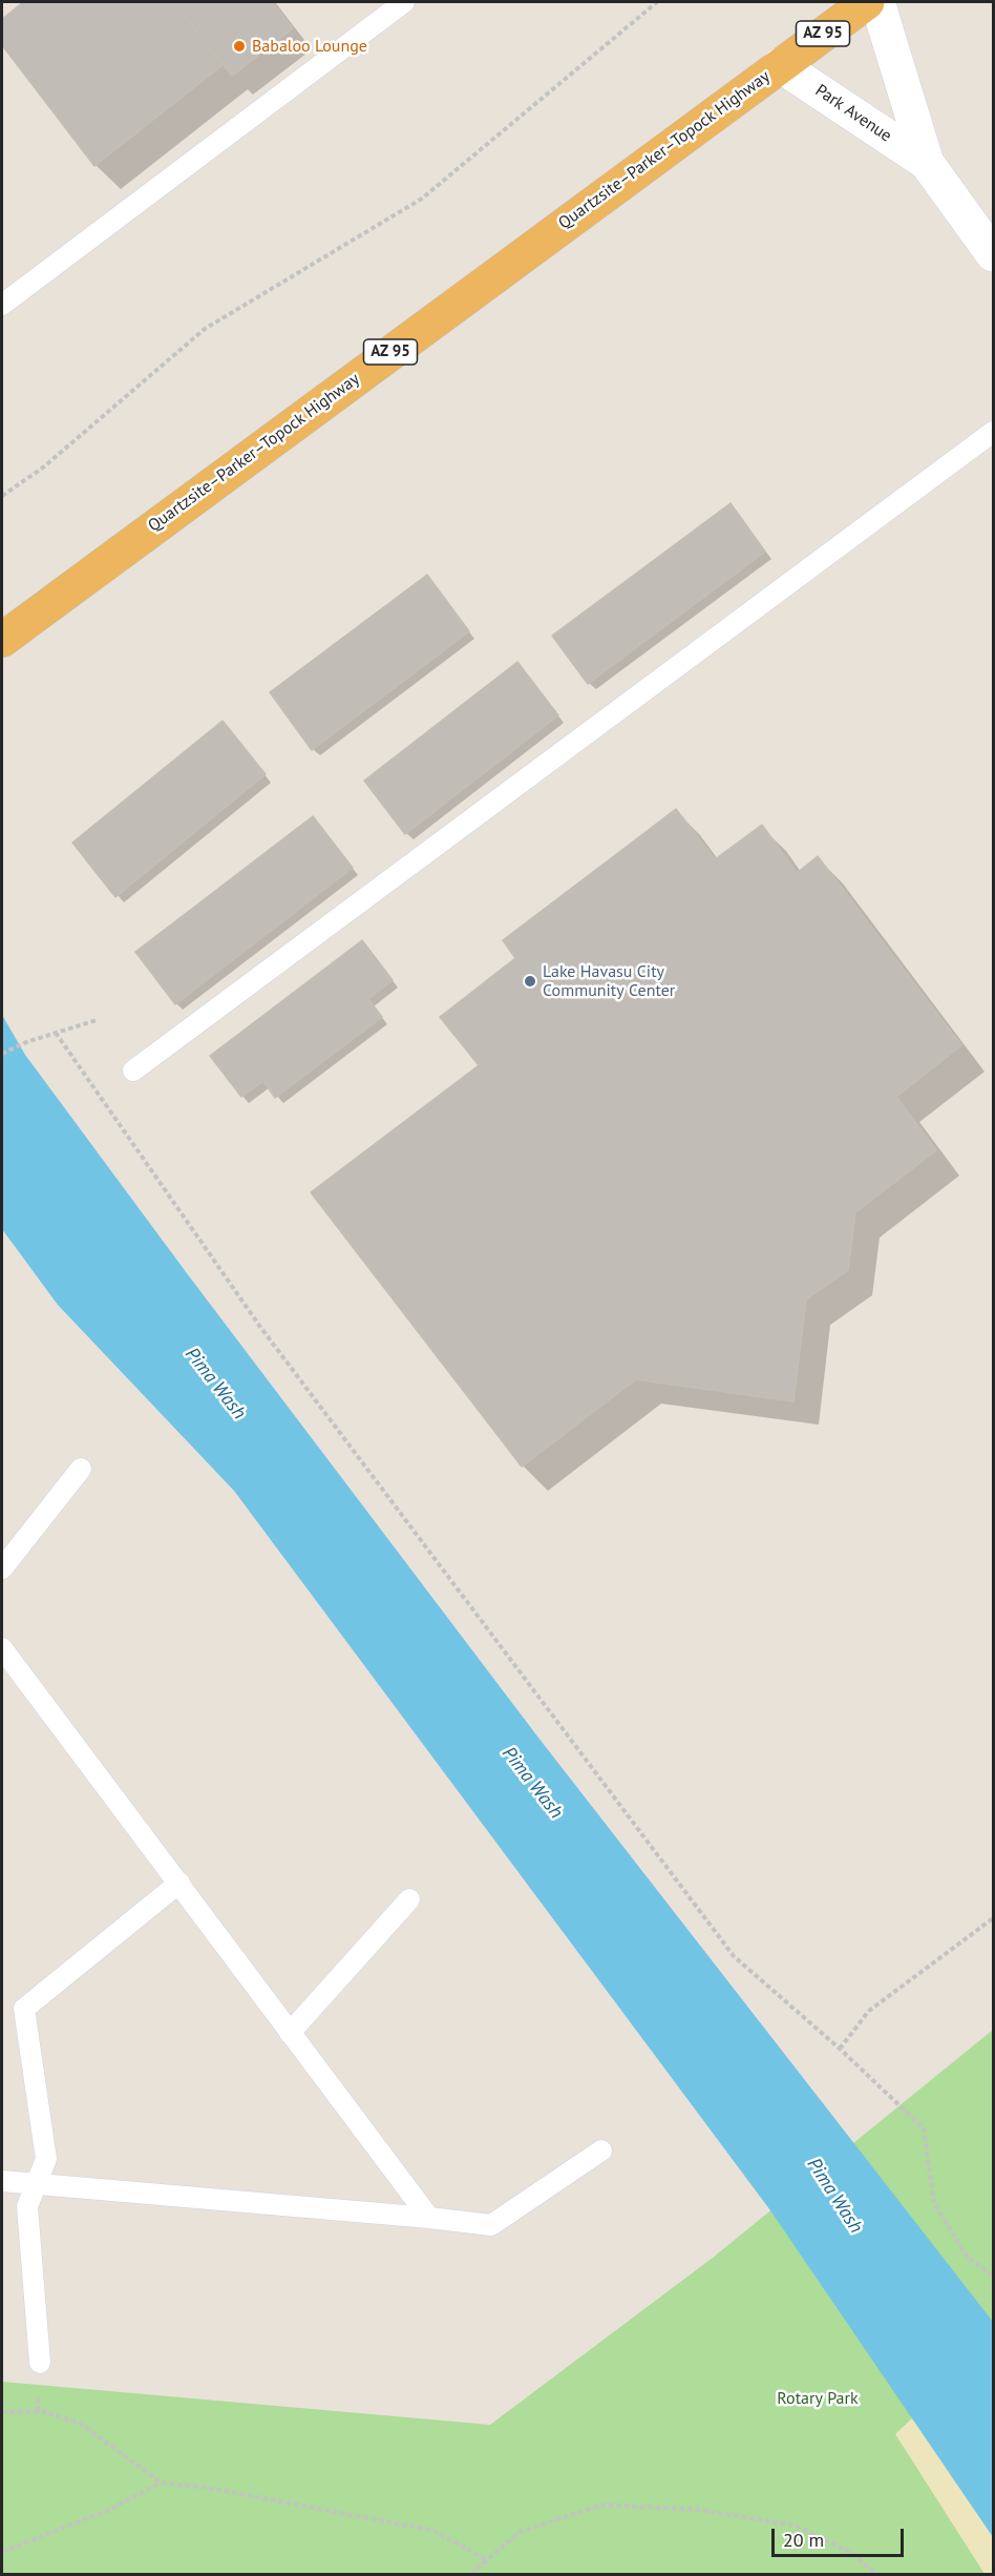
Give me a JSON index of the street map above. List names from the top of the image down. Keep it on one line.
{"streets":{"highway":["AZ 95","Quartzsite–Parker–Topock Highway"],"street":["Park Avenue"]},"crossings":[["AZ 95","Park Avenue"],["AZ 95","Quartzsite–Parker–Topock Highway"],["Park Avenue","Quartzsite–Parker–Topock Highway"]],"water":["Pima Wash"],"parks":["Rotary Park"],"places":["Babaloo Lounge","Lake Havasu City Community Center"],"scale_bar":"20 m"}
